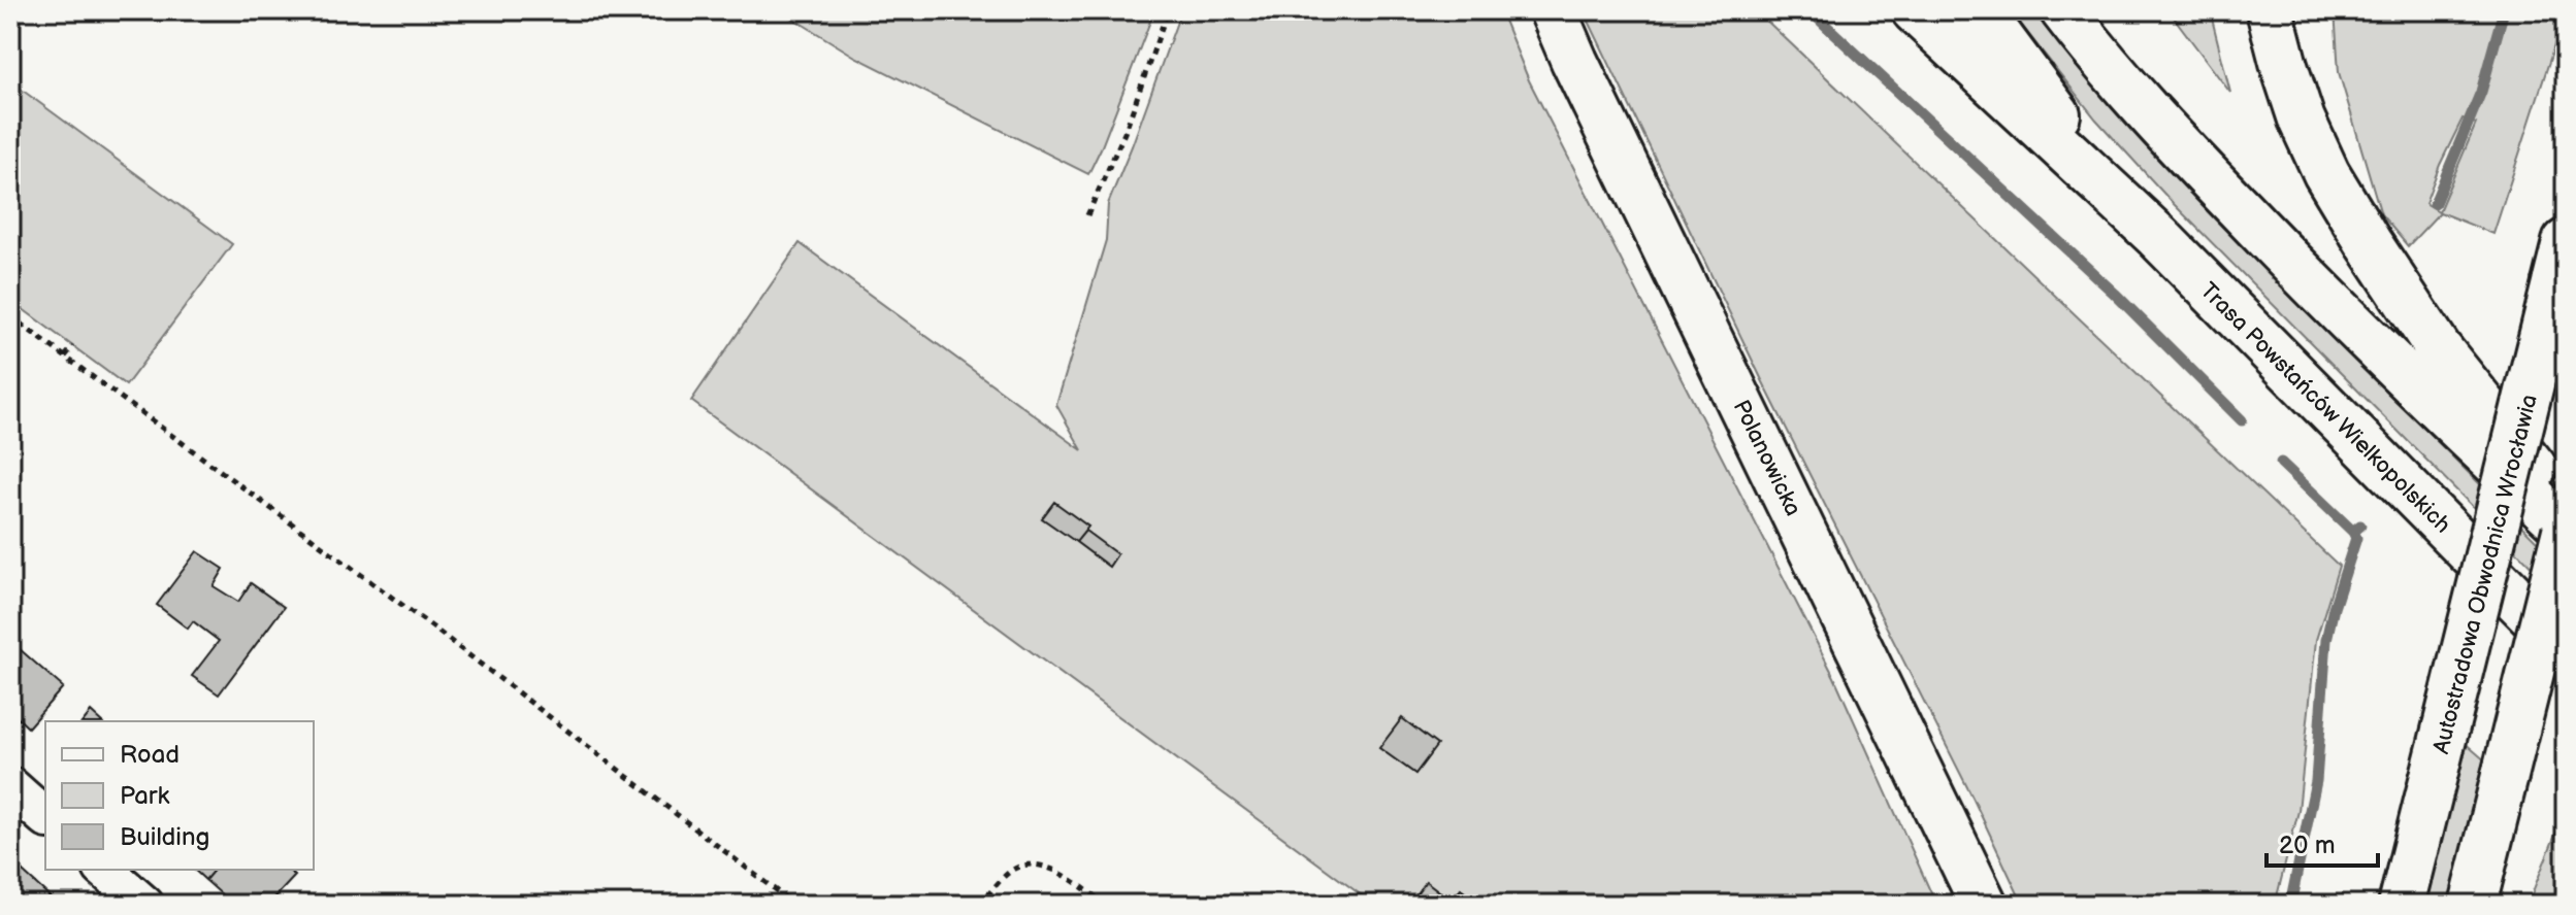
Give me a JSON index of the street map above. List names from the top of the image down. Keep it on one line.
{"streets":{"main road":["Trasa Powstańców Wielkopolskich","Polanowicka","Autostradowa Obwodnica Wrocławia"]},"legend":["Road","Park","Building"],"scale_bar":"20 m"}
